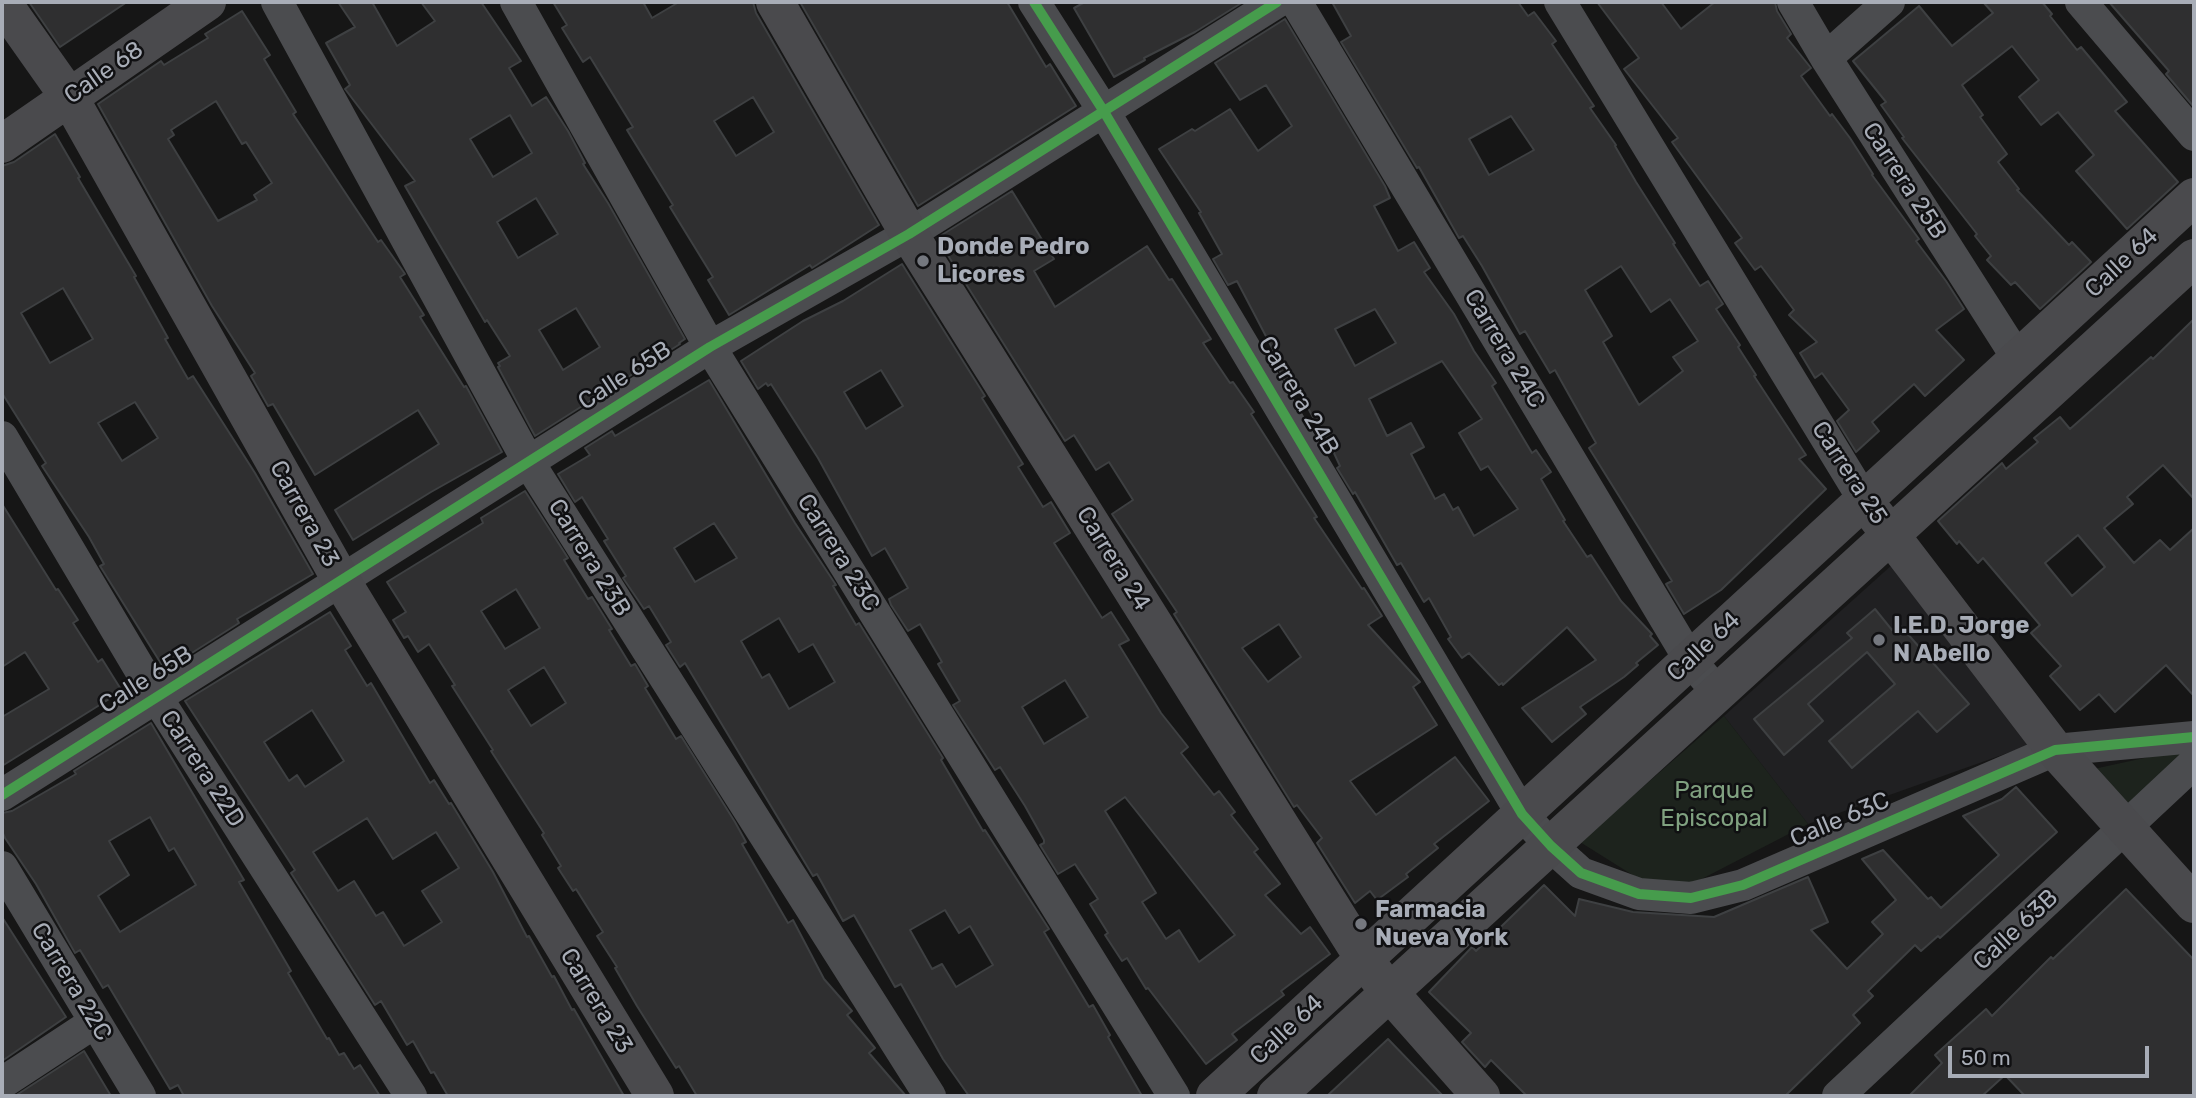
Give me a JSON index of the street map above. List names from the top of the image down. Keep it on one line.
{"streets":{"street":["Calle 68","Carrera 25B","Calle 64","Carrera 24C","Calle 65B","Carrera 24B","Carrera 25","Carrera 23","Carrera 23C","Carrera 23B","Carrera 24","Carrera 22D","Calle 63C","Calle 63B","Carrera 22C"]},"crossings":[["Calle 68","Carrera 23"],["Carrera 25B","Calle 64"],["Calle 64","Carrera 24C"],["Calle 64","Carrera 24B"],["Calle 64","Carrera 25"],["Calle 64","Carrera 24"],["Calle 64","Calle 63C"],["Calle 65B","Carrera 24B"],["Calle 65B","Carrera 23"],["Calle 65B","Carrera 23C"],["Calle 65B","Carrera 23B"],["Calle 65B","Carrera 24"],["Calle 65B","Carrera 22D"],["Carrera 24B","Calle 63C"],["Carrera 25","Calle 63C"],["Carrera 25","Calle 63B"]],"parks":["Parque Episcopal"],"places":["Donde Pedro Licores","I.E.D. Jorge N Abello","Farmacia Nueva York"],"scale_bar":"50 m"}
